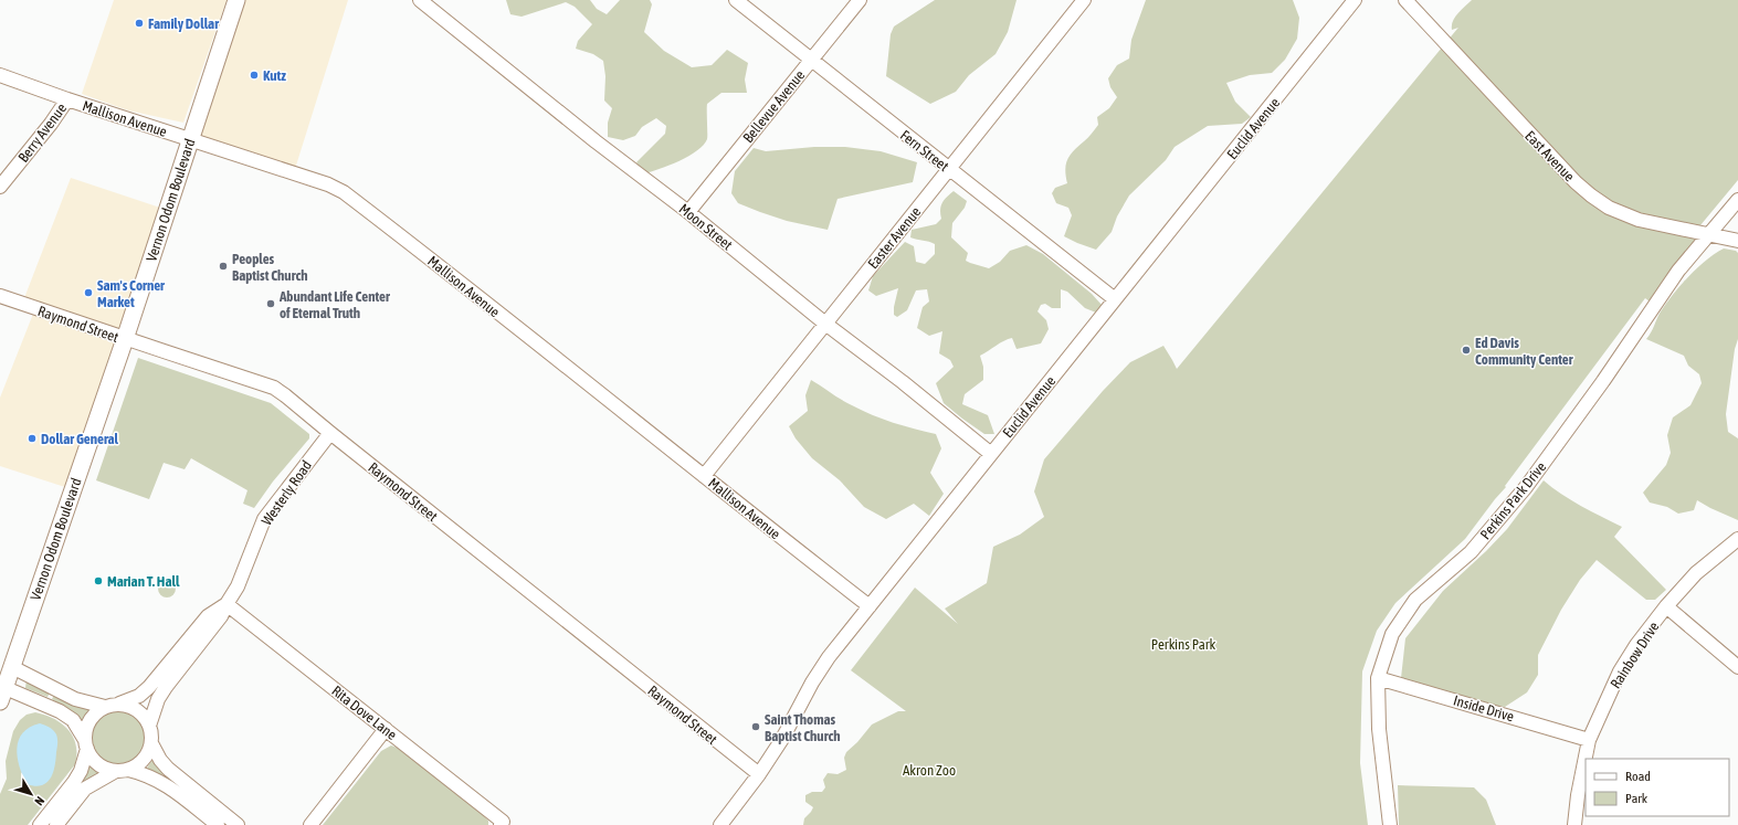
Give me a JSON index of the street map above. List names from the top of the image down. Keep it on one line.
{"streets":{"main road":["Vernon Odom Boulevard"],"street":["Bellevue Avenue","Mallison Avenue","Euclid Avenue","Berry Avenue","Fern Street","East Avenue","Moon Street","Easter Avenue","Raymond Street","Westerly Road","Perkins Park Drive","Rainbow Drive","Inside Drive","Rita Dove Lane"]},"crossings":[["Bellevue Avenue","Fern Street"],["Bellevue Avenue","Moon Street"],["Mallison Avenue","Euclid Avenue"],["Mallison Avenue","Berry Avenue"],["Mallison Avenue","Vernon Odom Boulevard"],["Mallison Avenue","Easter Avenue"],["Euclid Avenue","Fern Street"],["Euclid Avenue","Moon Street"],["Euclid Avenue","Raymond Street"],["Fern Street","Easter Avenue"],["East Avenue","Perkins Park Drive"],["Vernon Odom Boulevard","Raymond Street"],["Moon Street","Easter Avenue"],["Raymond Street","Westerly Road"],["Westerly Road","Rita Dove Lane"],["Perkins Park Drive","Inside Drive"],["Rainbow Drive","Inside Drive"]],"parks":["Perkins Park","Akron Zoo"],"places":["Family Dollar","Kutz","Peoples Baptist Church","Sam's Corner Market","Abundant Life Center of Eternal Truth","Ed Davis Community Center","Dollar General","Marian T. Hall","Saint Thomas Baptist Church"],"legend":["Road","Park"],"north":"bottom right"}
